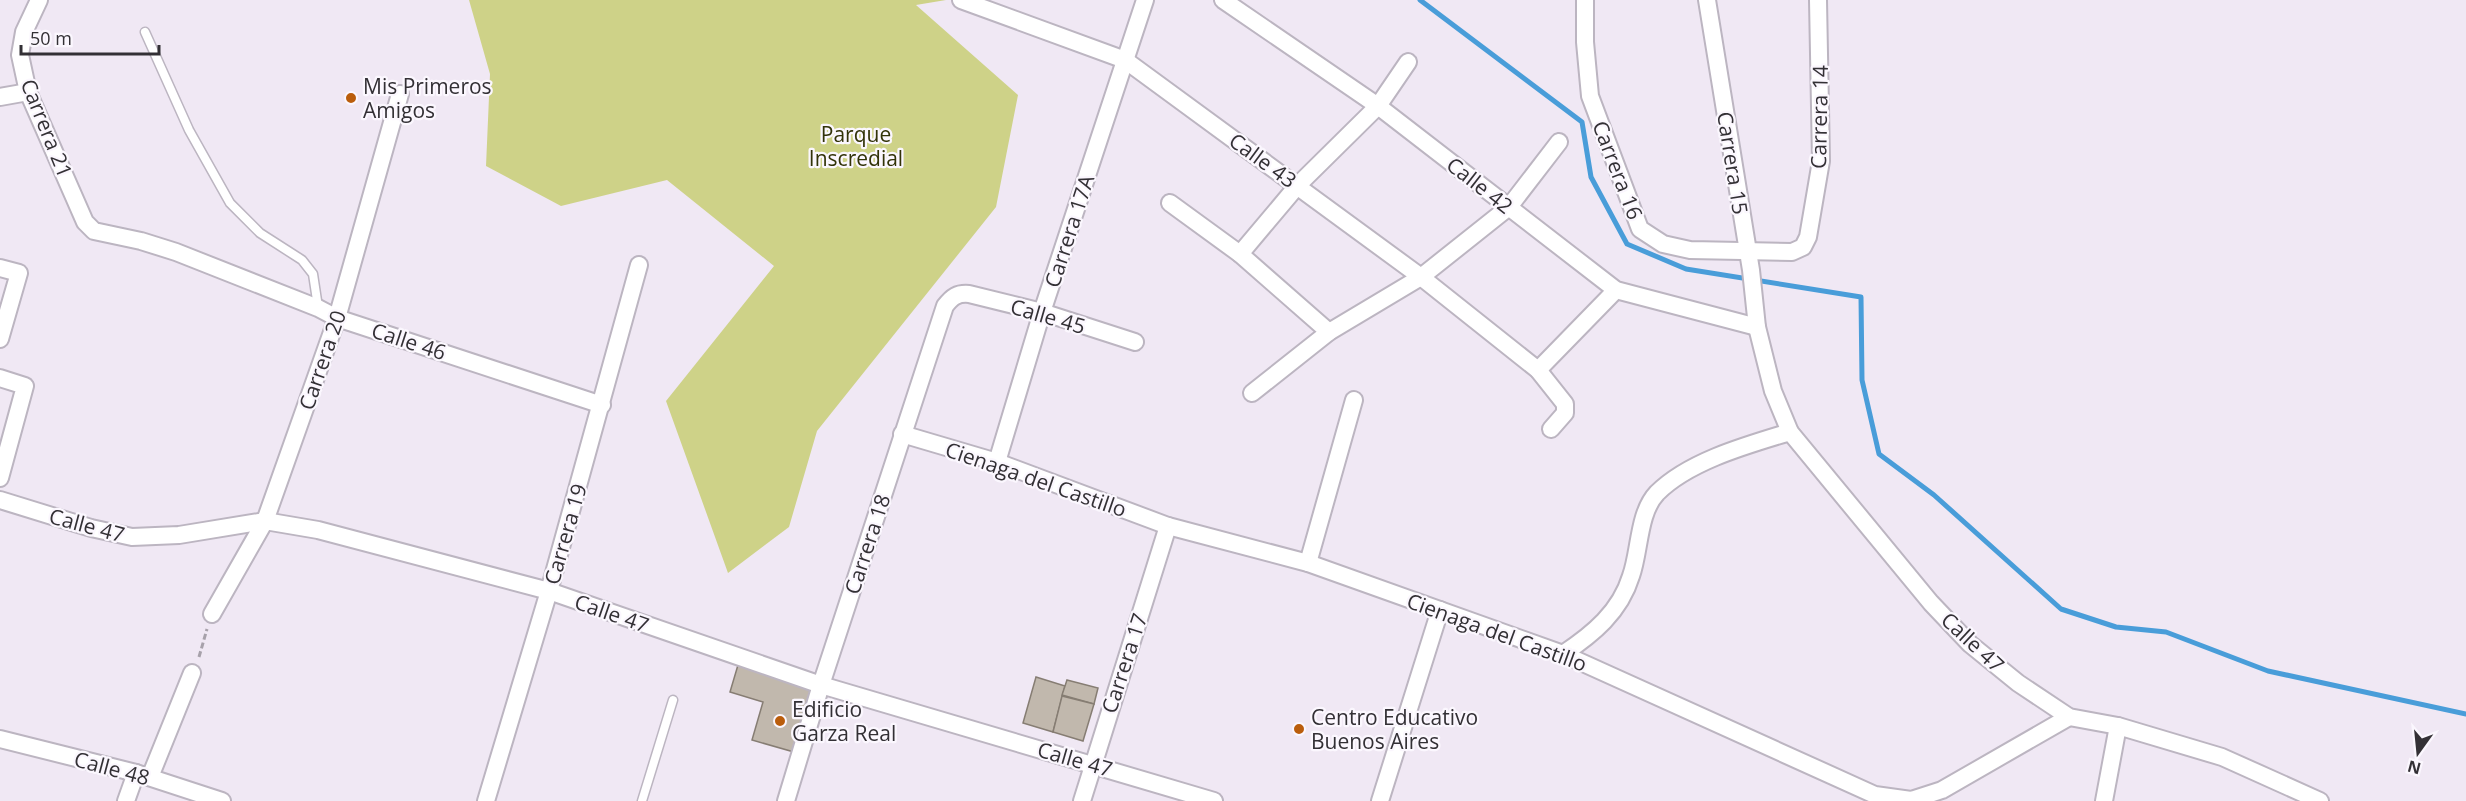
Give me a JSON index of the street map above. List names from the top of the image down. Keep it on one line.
{"streets":{"street":["Carrera 14","Carrera 21","Calle 43","Carrera 15","Carrera 16","Calle 42","Carrera 17A","Calle 45","Calle 46","Carrera 20","Cienaga del Castillo","Calle 47","Carrera 19","Carrera 18","Carrera 17","Calle 48"]},"crossings":[["Carrera 14","Carrera 15"],["Carrera 14","Carrera 16"],["Carrera 21","Calle 46"],["Calle 43","Carrera 17A"],["Carrera 15","Carrera 16"],["Carrera 15","Calle 42"],["Carrera 15","Calle 47"],["Calle 42","Calle 47"],["Carrera 17A","Calle 45"],["Carrera 17A","Cienaga del Castillo"],["Calle 45","Carrera 18"],["Calle 46","Carrera 20"],["Calle 46","Carrera 19"],["Carrera 20","Calle 47"],["Cienaga del Castillo","Calle 47"],["Cienaga del Castillo","Carrera 18"],["Cienaga del Castillo","Carrera 17"],["Calle 47","Carrera 19"],["Calle 47","Carrera 18"],["Calle 47","Carrera 17"]],"parks":["Parque Inscredial"],"places":["Mis Primeros Amigos","Edificio Garza Real","Centro Educativo Buenos Aires"],"scale_bar":"50 m","north":"bottom"}
